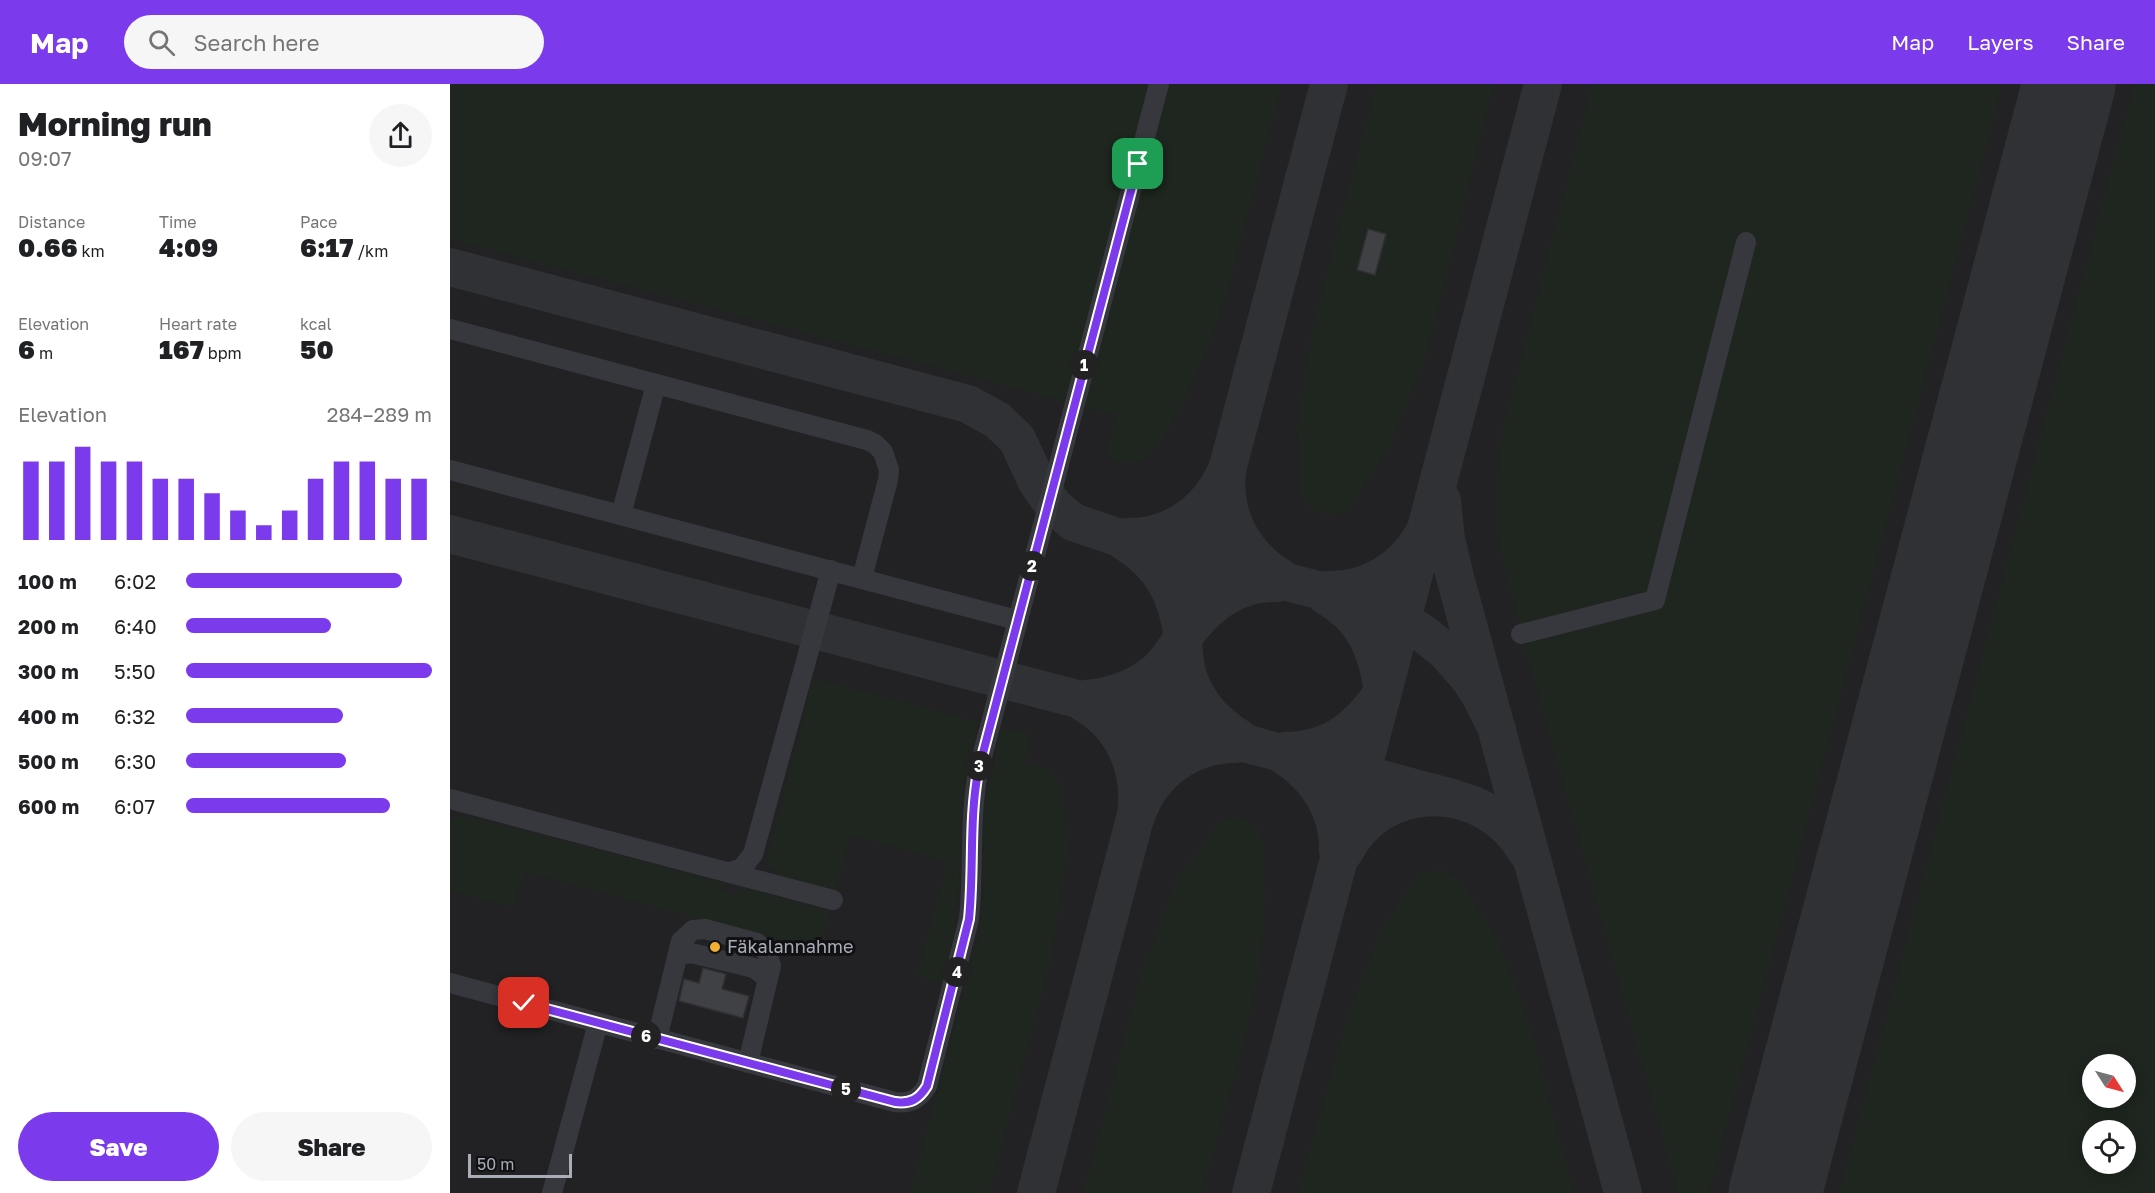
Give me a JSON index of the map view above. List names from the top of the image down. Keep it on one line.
{"places":["Fäkalannahme"],"scale_bar":"50 m","north":"bottom right","page":{"header":"Map","search":"Search here","nav":["Map","Layers","Share"],"heading":["Morning run","09:07"],"stats":[["Distance","0.66 km"],["Time","4:09"],["Pace","6:17 /km"],["Elevation","6 m"],["Heart rate","167 bpm"],["kcal","50"]],"pins":["1","2","3","4","6","5"],"chart":["Elevation","284–289 m"],"list":[{"name":"100 m","note":"6:02"},{"name":"200 m","note":"6:40"},{"name":"300 m","note":"5:50"},{"name":"400 m","note":"6:32"},{"name":"500 m","note":"6:30"},{"name":"600 m","note":"6:07"}],"buttons":["Save","Share"],"scale":"50 m"}}
